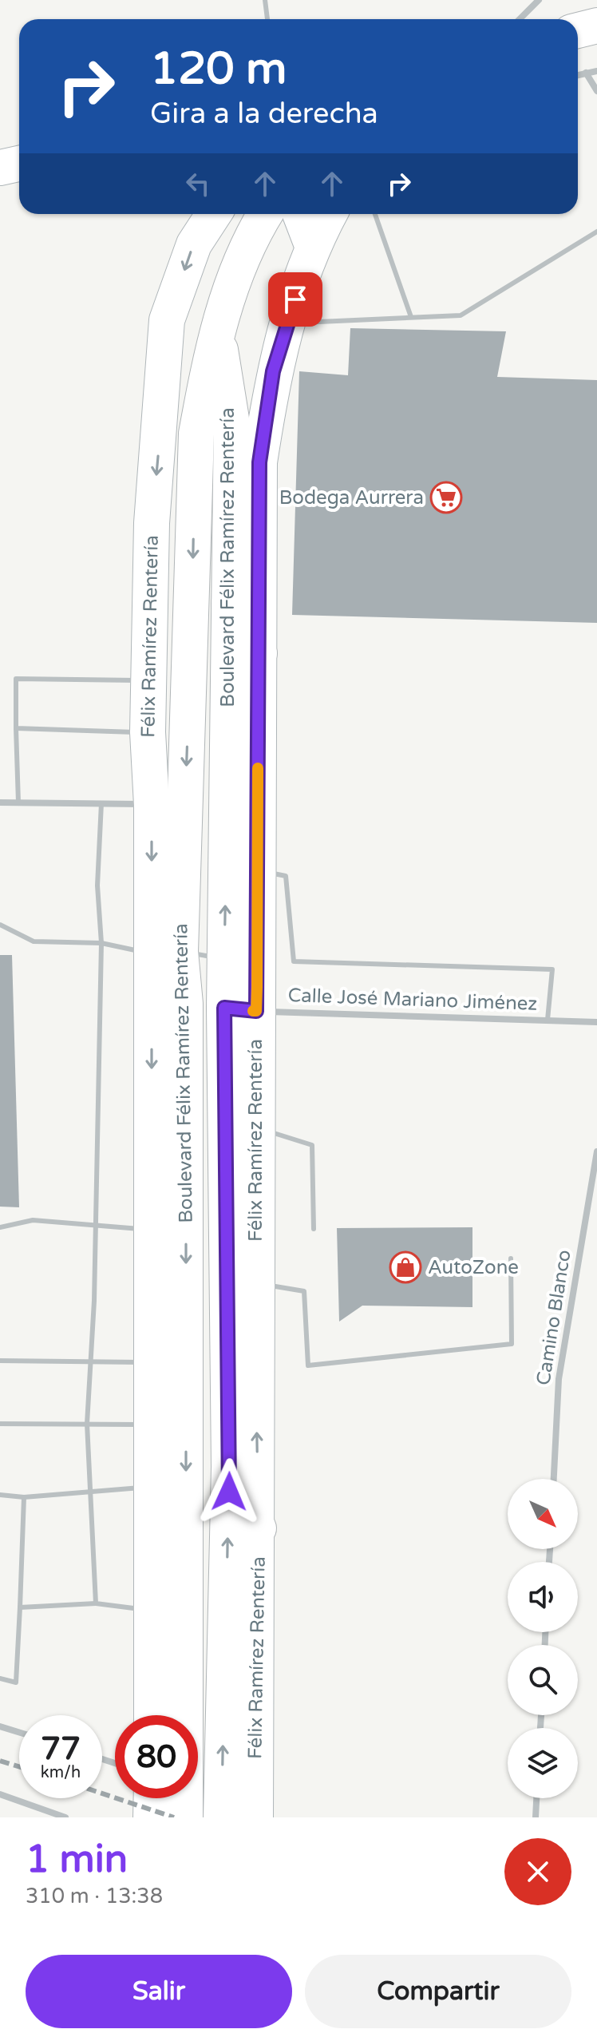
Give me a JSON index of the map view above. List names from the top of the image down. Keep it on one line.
{"streets":{"main road":["Boulevard Félix Ramírez Rentería","Félix Ramírez Rentería"],"street":["Calle José Mariano Jiménez","Camino Blanco"]},"crossings":[["Boulevard Félix Ramírez Rentería","Félix Ramírez Rentería"],["Boulevard Félix Ramírez Rentería","Calle José Mariano Jiménez"],["Félix Ramírez Rentería","Calle José Mariano Jiménez"]],"places":{"supermarket":["Bodega Aurrera"],"shop":["AutoZone"]},"north":"bottom right","page":{"turn":["120 m","Gira a la derecha"],"speed":"77 km/h","limit":"80","heading":["1 min","310 m · 13:38"],"buttons":["Salir","Compartir"]}}
